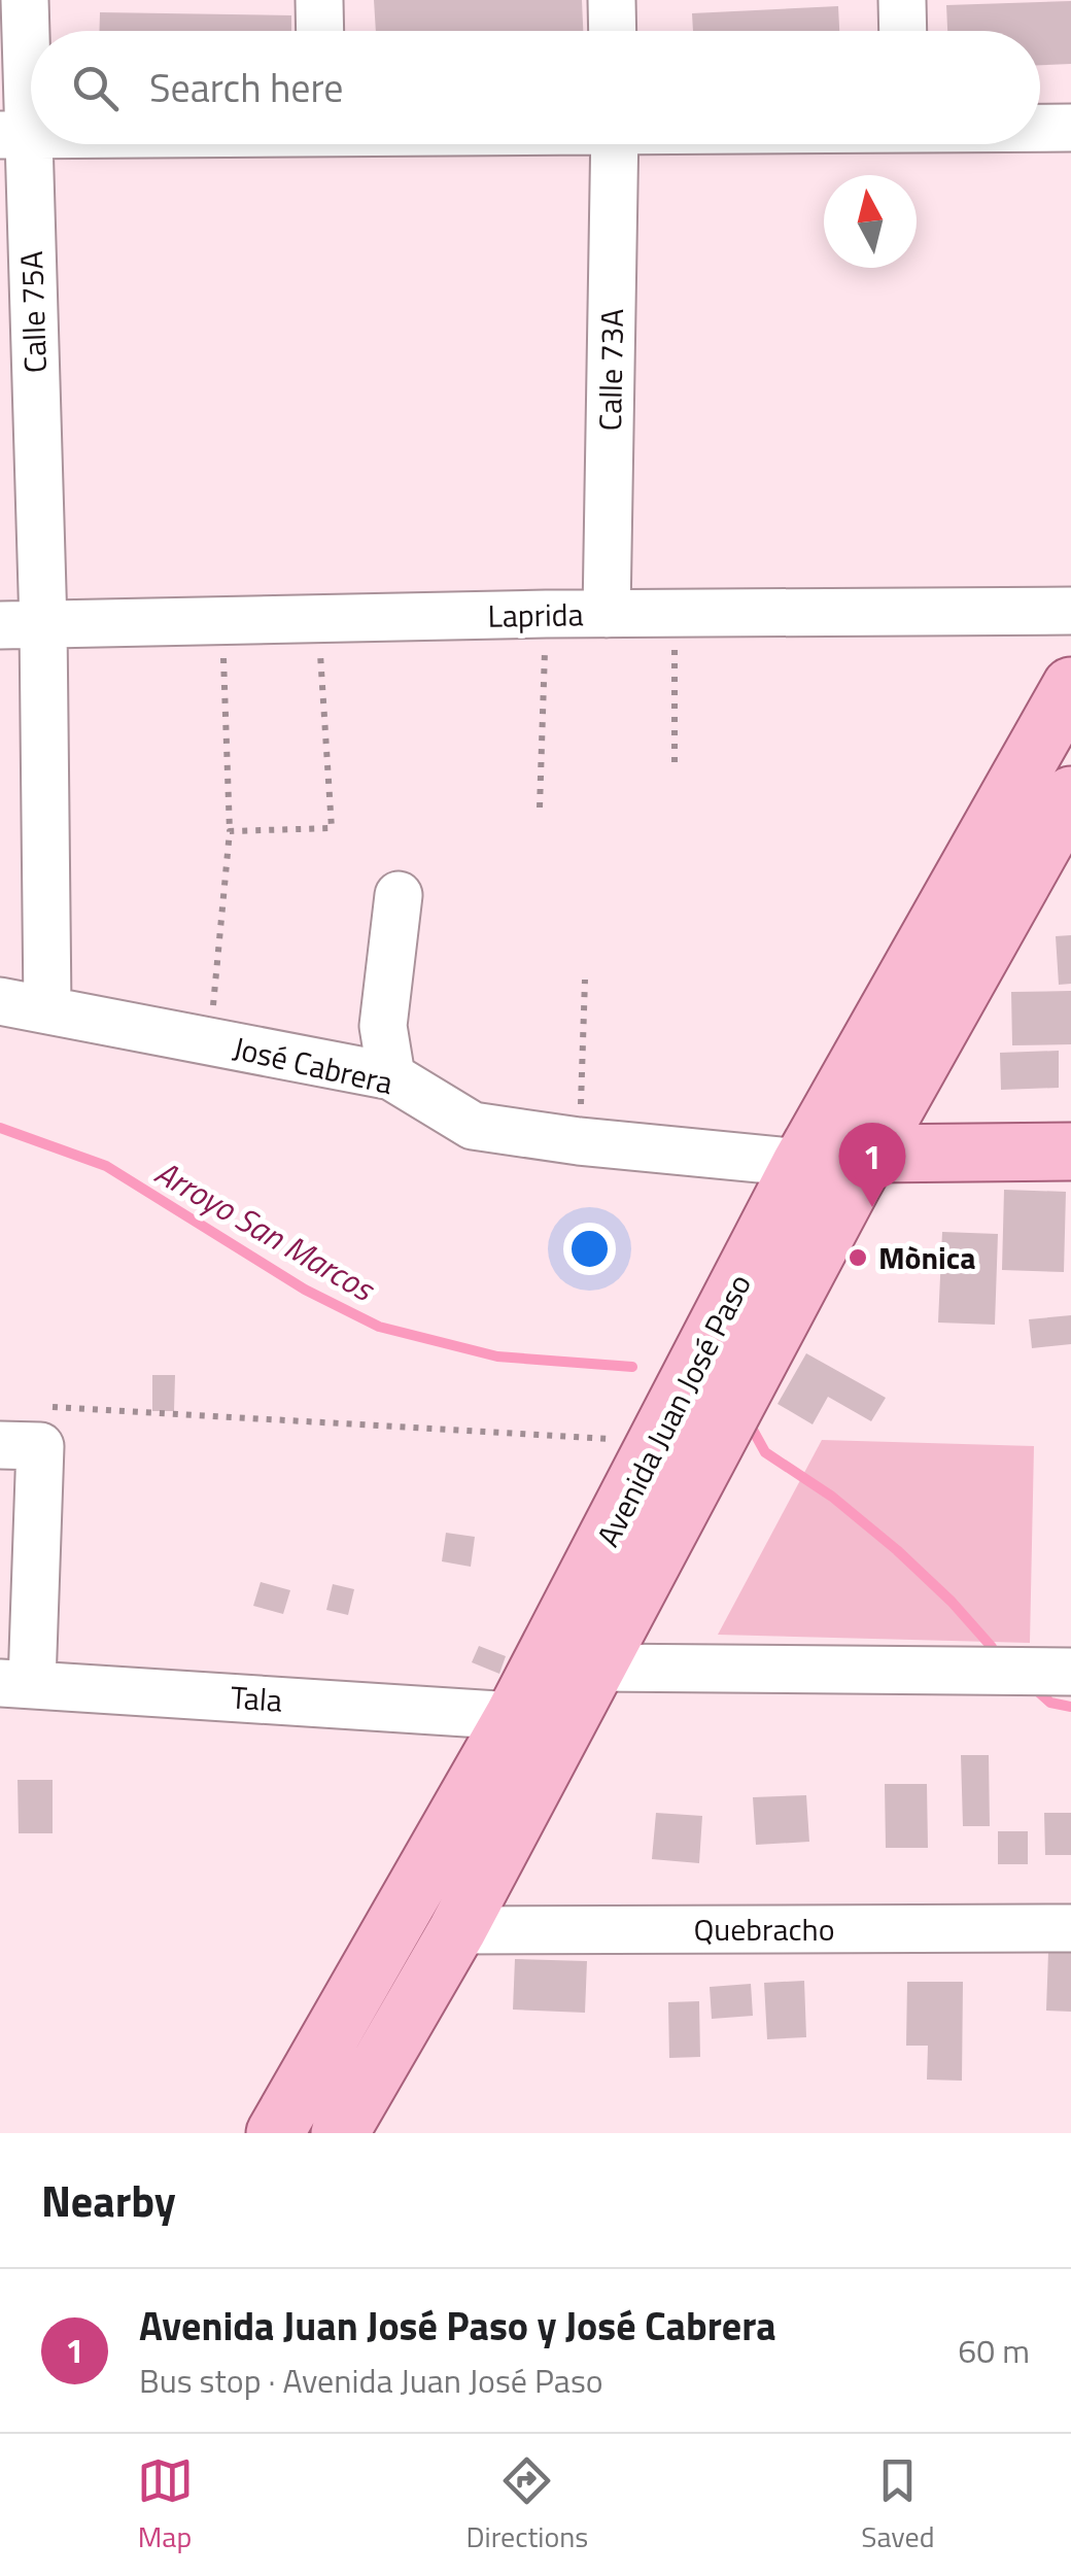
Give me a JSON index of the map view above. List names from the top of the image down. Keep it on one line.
{"streets":{"main road":["Avenida Juan José Paso"],"street":["Calle 75A","Calle 73A","Laprida","José Cabrera","Tala","Quebracho"]},"crossings":[["Calle 75A","Laprida"],["Calle 75A","José Cabrera"],["Calle 73A","Laprida"],["José Cabrera","Avenida Juan José Paso"],["Avenida Juan José Paso","Tala"],["Avenida Juan José Paso","Quebracho"]],"water":["Arroyo San Marcos"],"places":["Mònica"],"north":"top","page":{"search":"Search here","pins":"1","heading":"Nearby","list":[{"mark":"1","name":"Avenida Juan José Paso y José Cabrera","note":"Bus stop · Avenida Juan José Paso","value":"60 m"}],"nav":["Map","Directions","Saved"]}}
